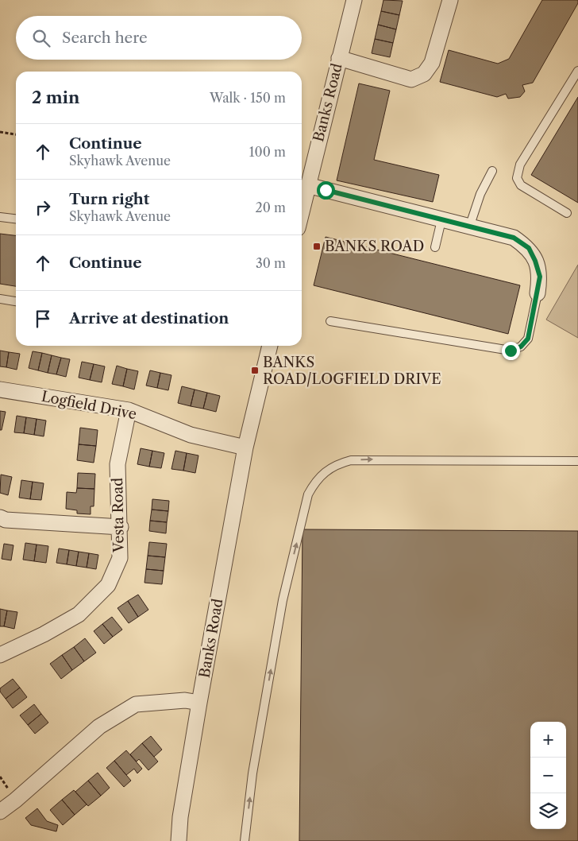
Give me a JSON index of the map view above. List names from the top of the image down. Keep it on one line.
{"streets":{"street":["Banks Road","Logfield Drive","Vesta Road"]},"crossings":[["Banks Road","Logfield Drive"],["Logfield Drive","Vesta Road"]],"places":{"transit":["BANKS ROAD","BANKS ROAD/LOGFIELD DRIVE"]},"page":{"search":"Search here","heading":["2 min","Walk · 150 m"],"list":[["Continue","Skyhawk Avenue","100 m"],["Turn right","Skyhawk Avenue","20 m"],["Continue","30 m"],"Arrive at destination"],"map_buttons":["+","−"]}}
